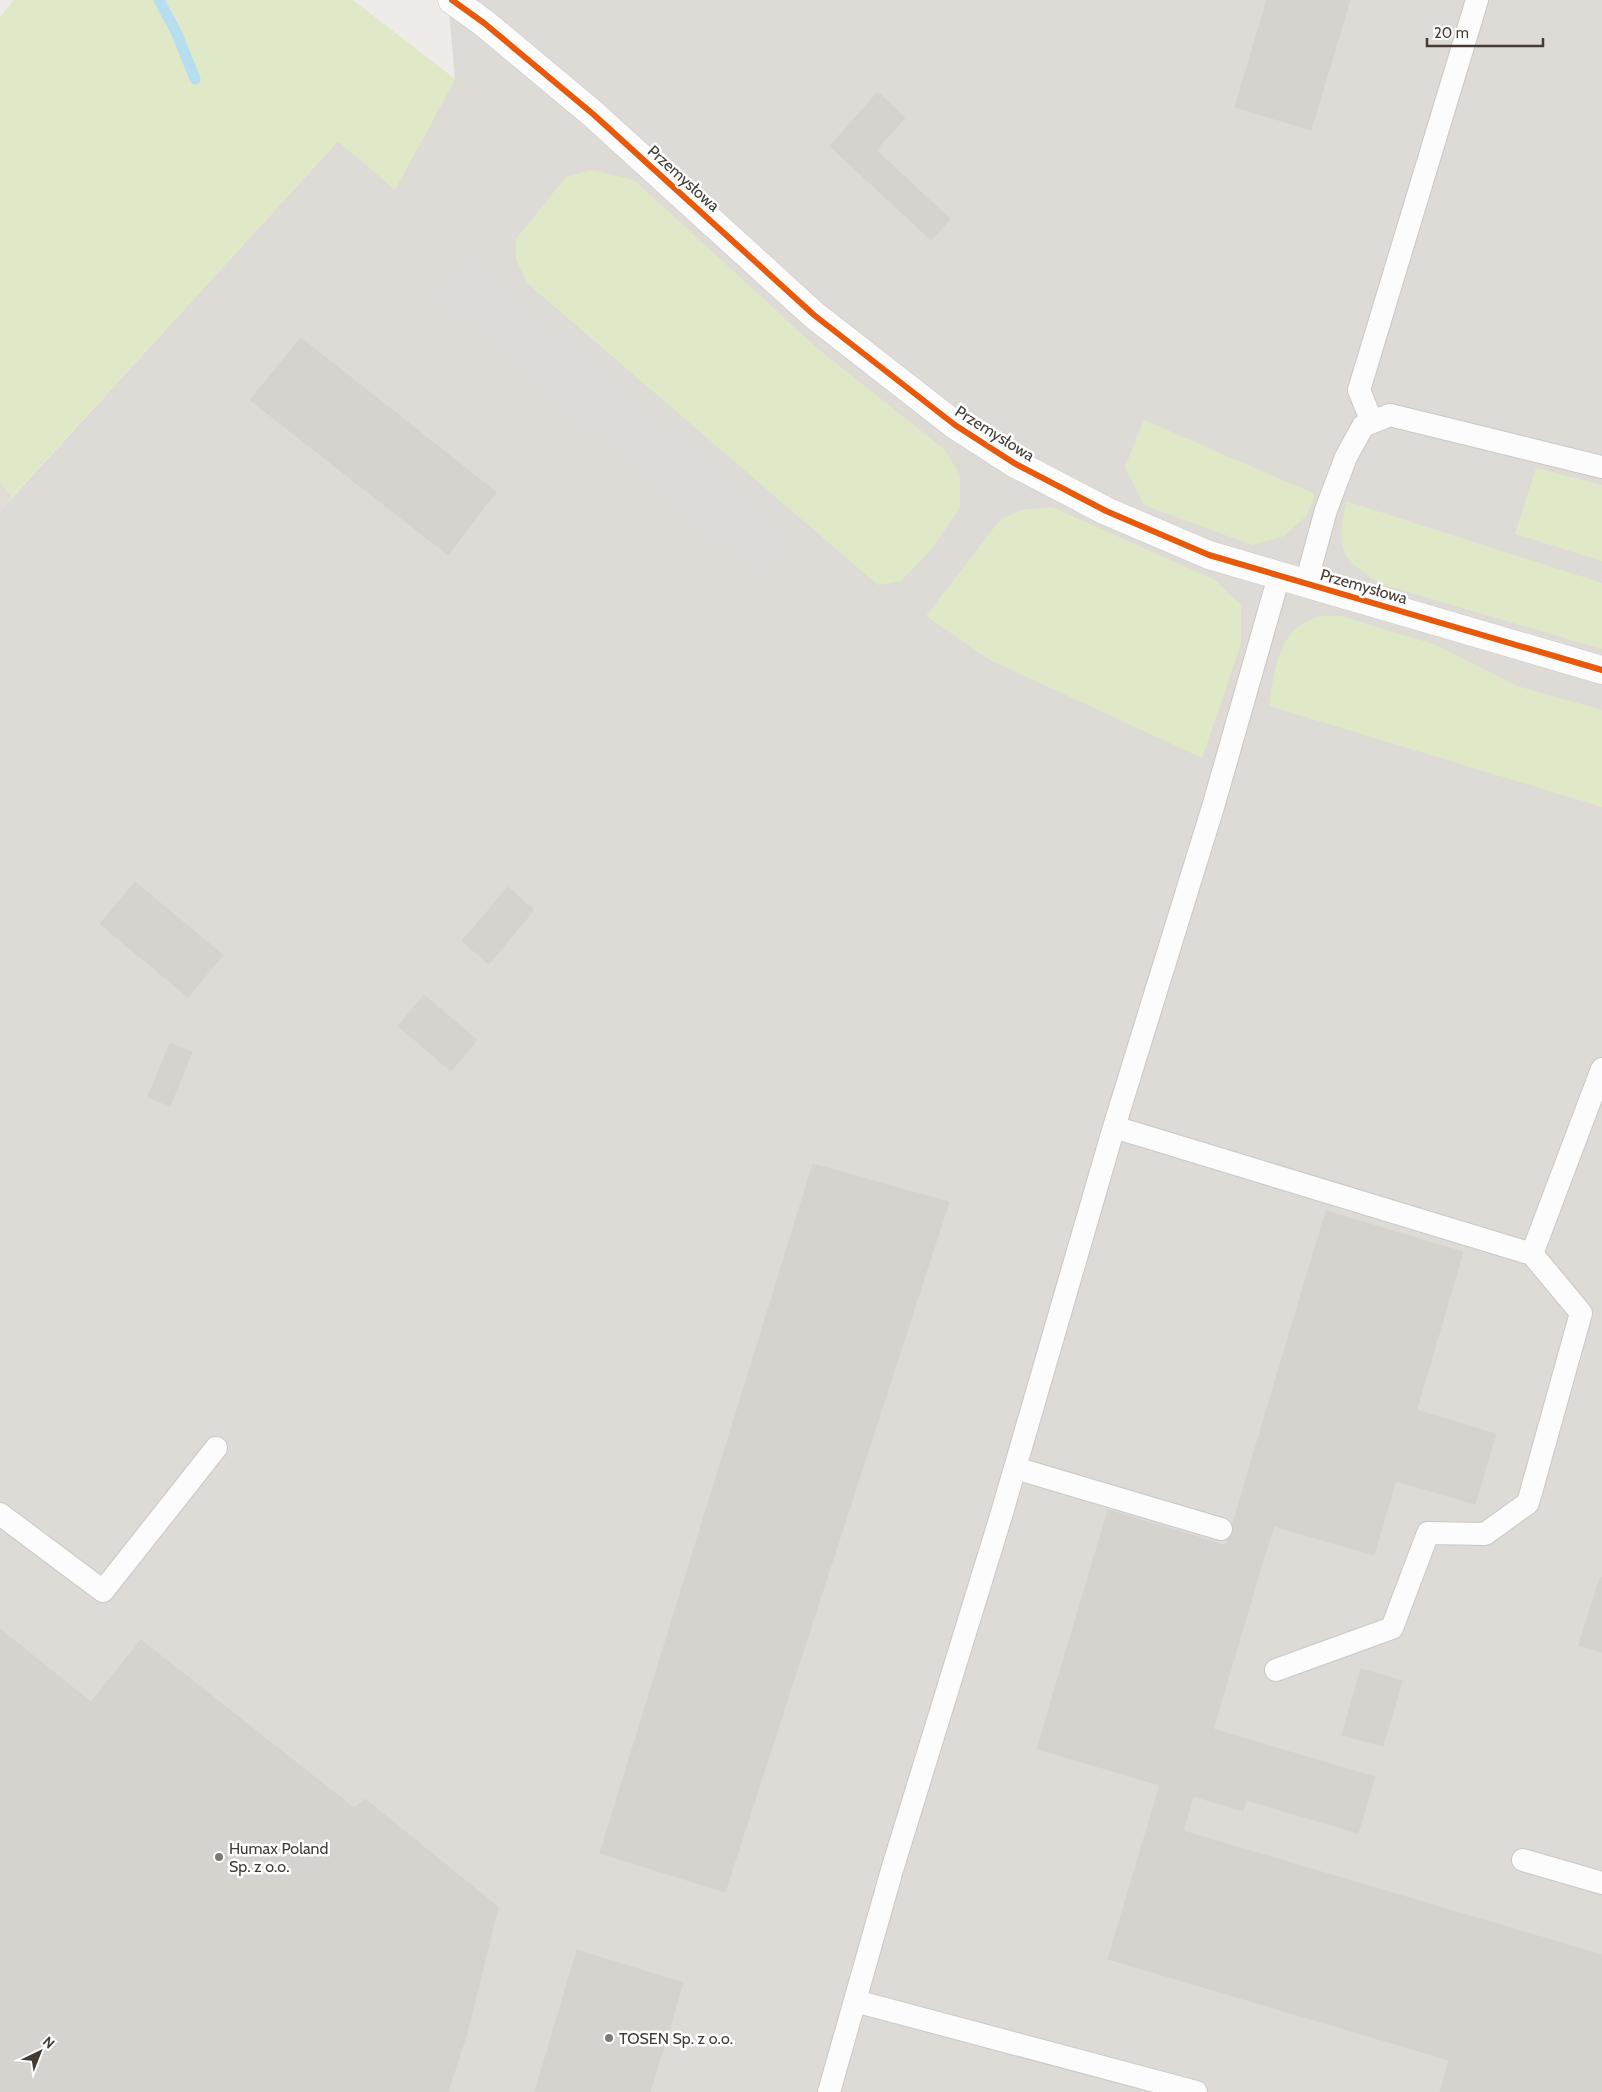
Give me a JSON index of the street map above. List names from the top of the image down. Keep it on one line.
{"streets":{"street":["Przemysłowa"]},"places":["Humax Poland Sp. z o.o.","TOSEN Sp. z o.o."],"scale_bar":"20 m","north":"top right"}
